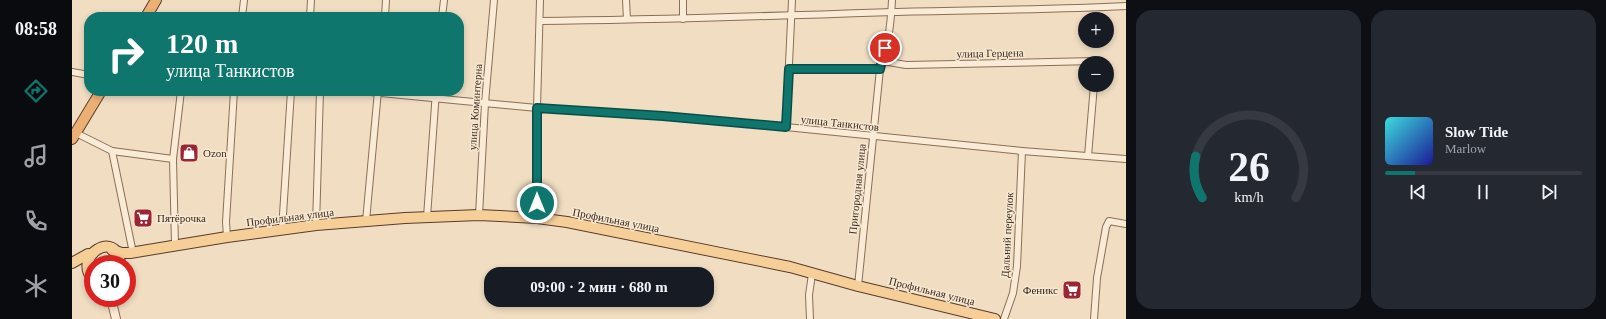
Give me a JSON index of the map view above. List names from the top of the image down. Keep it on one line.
{"streets":{"main road":["Профильная улица"],"street":["улица Герцена","улица Коминтерна","улица Танкистов","Пригородная улица","Дальний переулок"]},"crossings":[["улица Герцена","Пригородная улица"],["улица Коминтерна","улица Танкистов"],["улица Коминтерна","Профильная улица"],["улица Танкистов","Пригородная улица"],["улица Танкистов","Дальний переулок"],["Пригородная улица","Профильная улица"]],"places":{"shop":["Ozon"],"supermarket":["Пятёрочка","Феникс"]},"page":{"tabs":"08:58","map_buttons":["+","−"],"turn":["120 m","улица Танкистов"],"song":["Slow Tide","Marlow"],"limit":"30","trip":"09:00 · 2 мин · 680 m","gauge":["26","km/h"]}}
